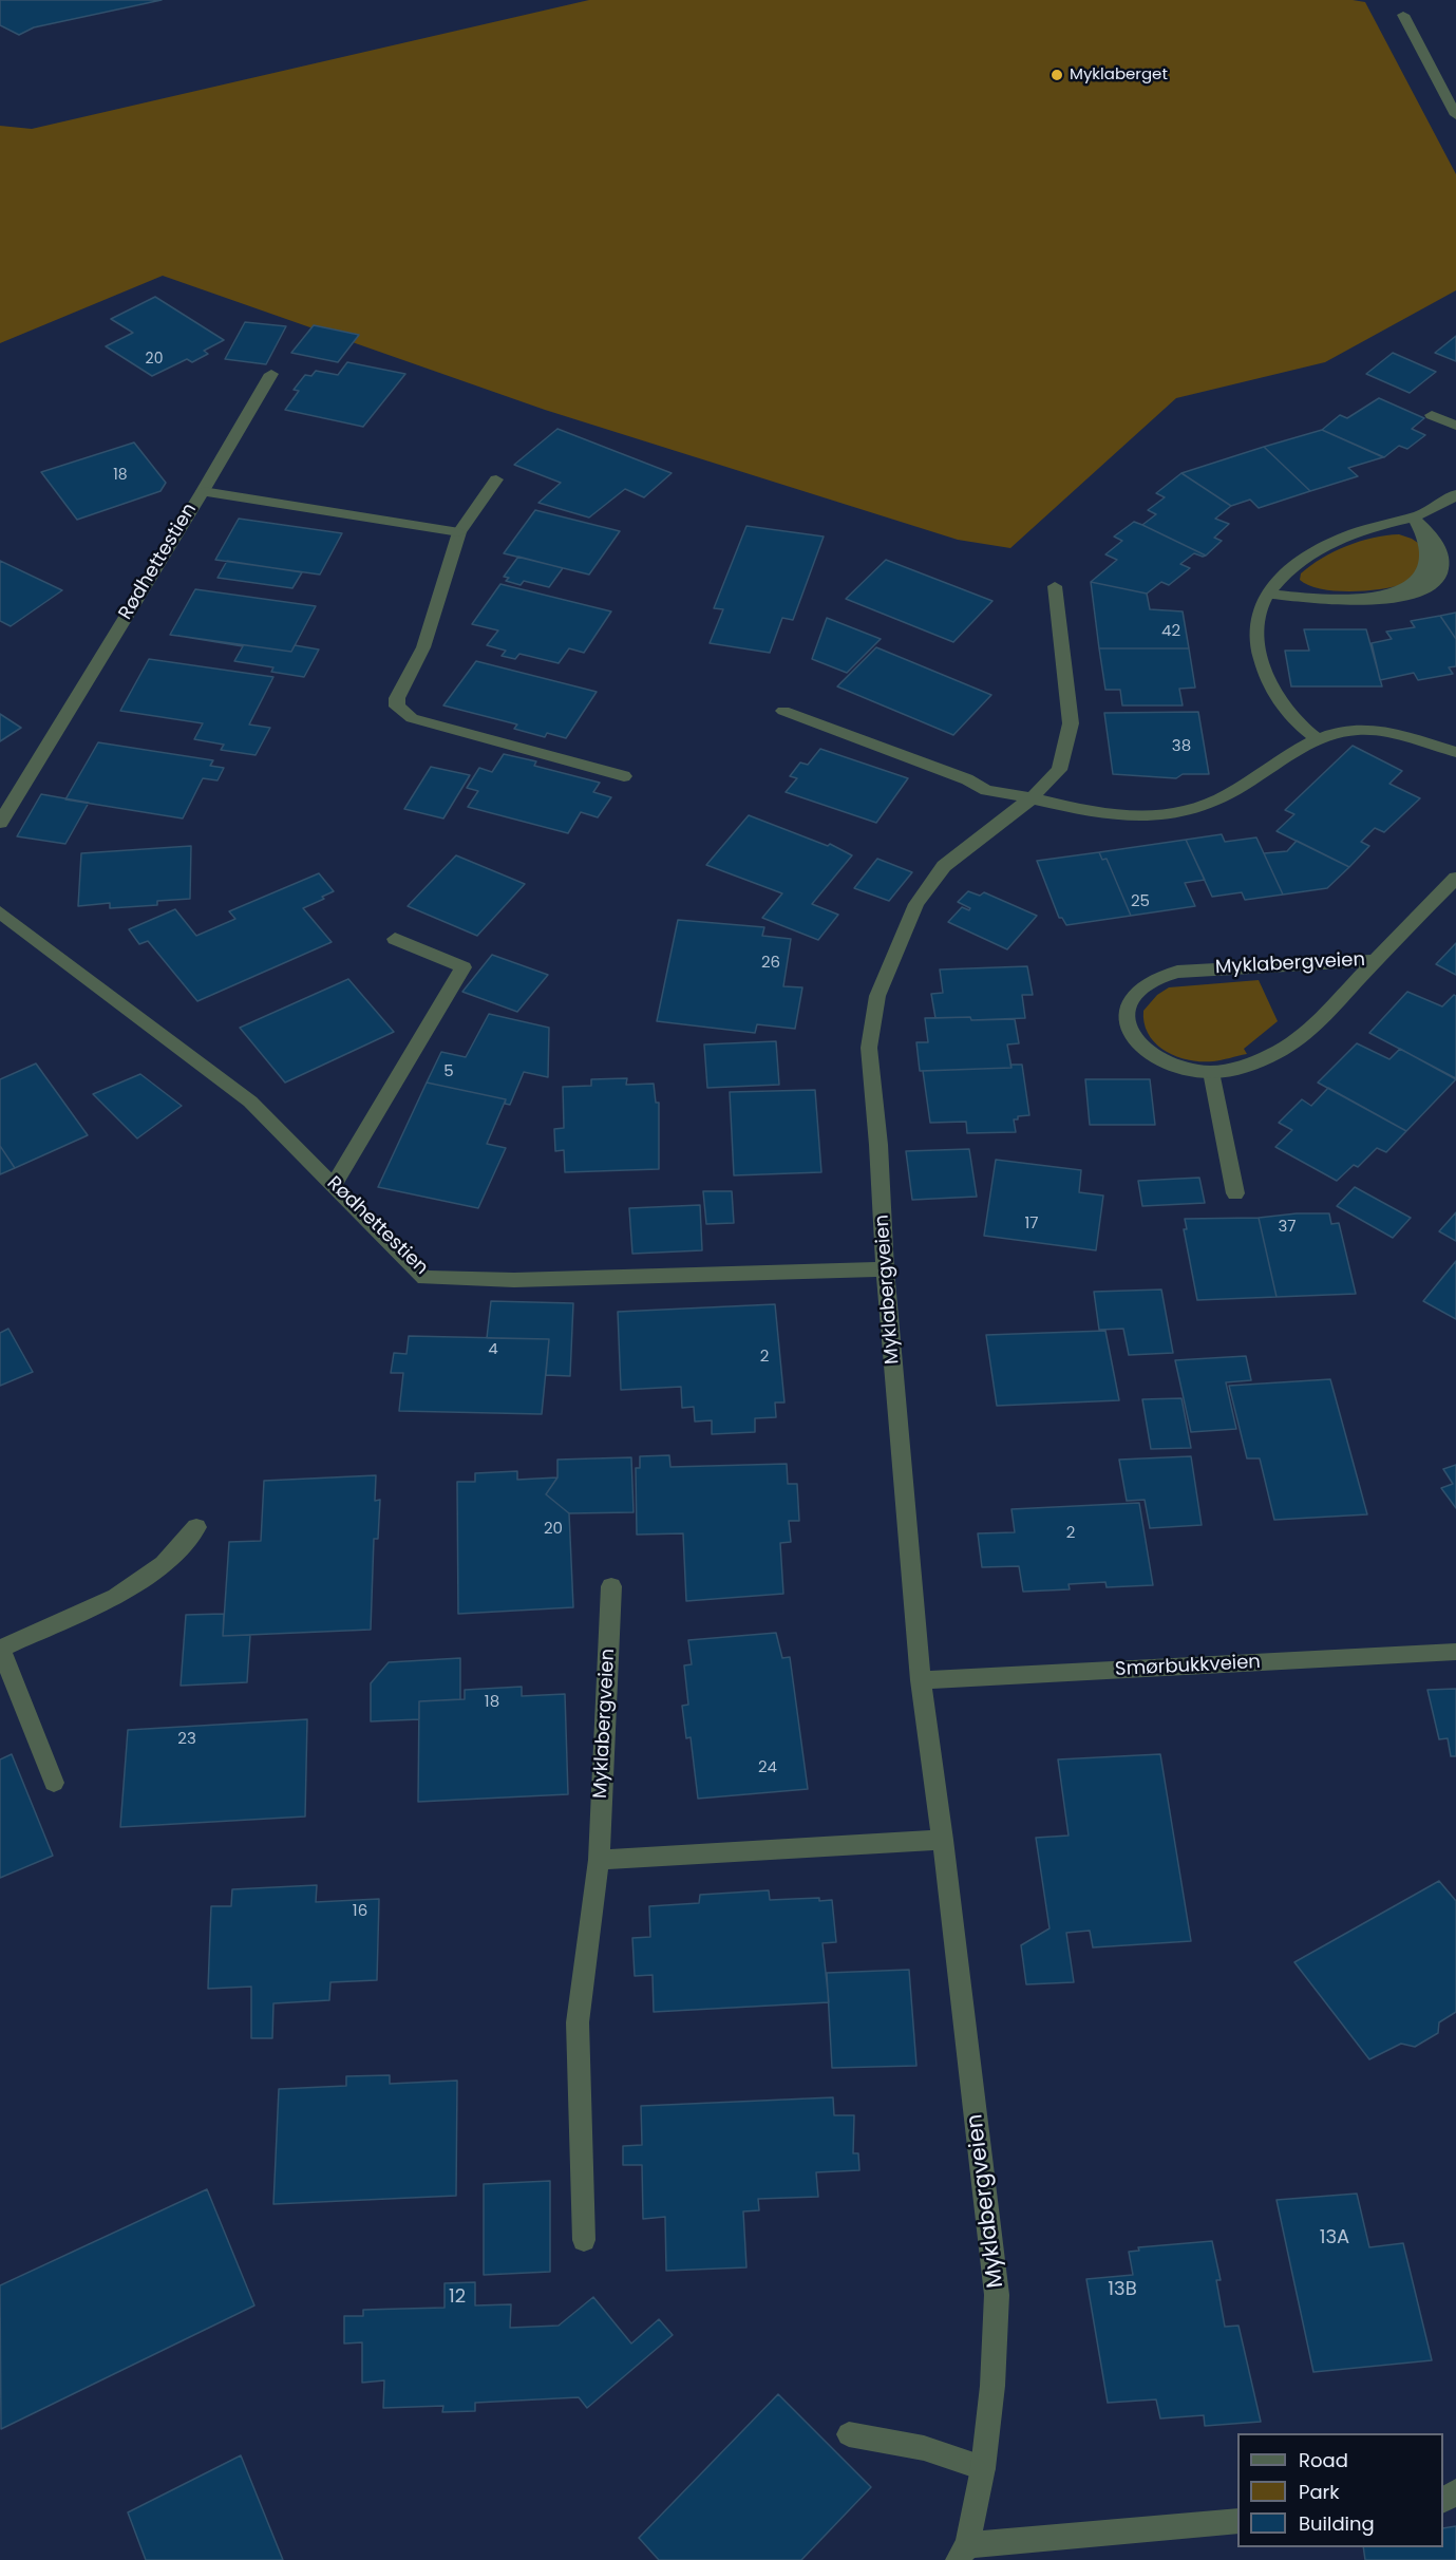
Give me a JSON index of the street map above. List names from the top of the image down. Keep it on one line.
{"streets":{"street":["Rødhettestien","Myklabergveien","Smørbukkveien"]},"crossings":[["Rødhettestien","Myklabergveien"],["Myklabergveien","Smørbukkveien"]],"places":["Myklaberget"],"house_numbers":["20","18","42","38","25","26","5","17","37","4","2","20","2","18","23","24","16","13A","13B","12"],"legend":["Road","Park","Building"]}
